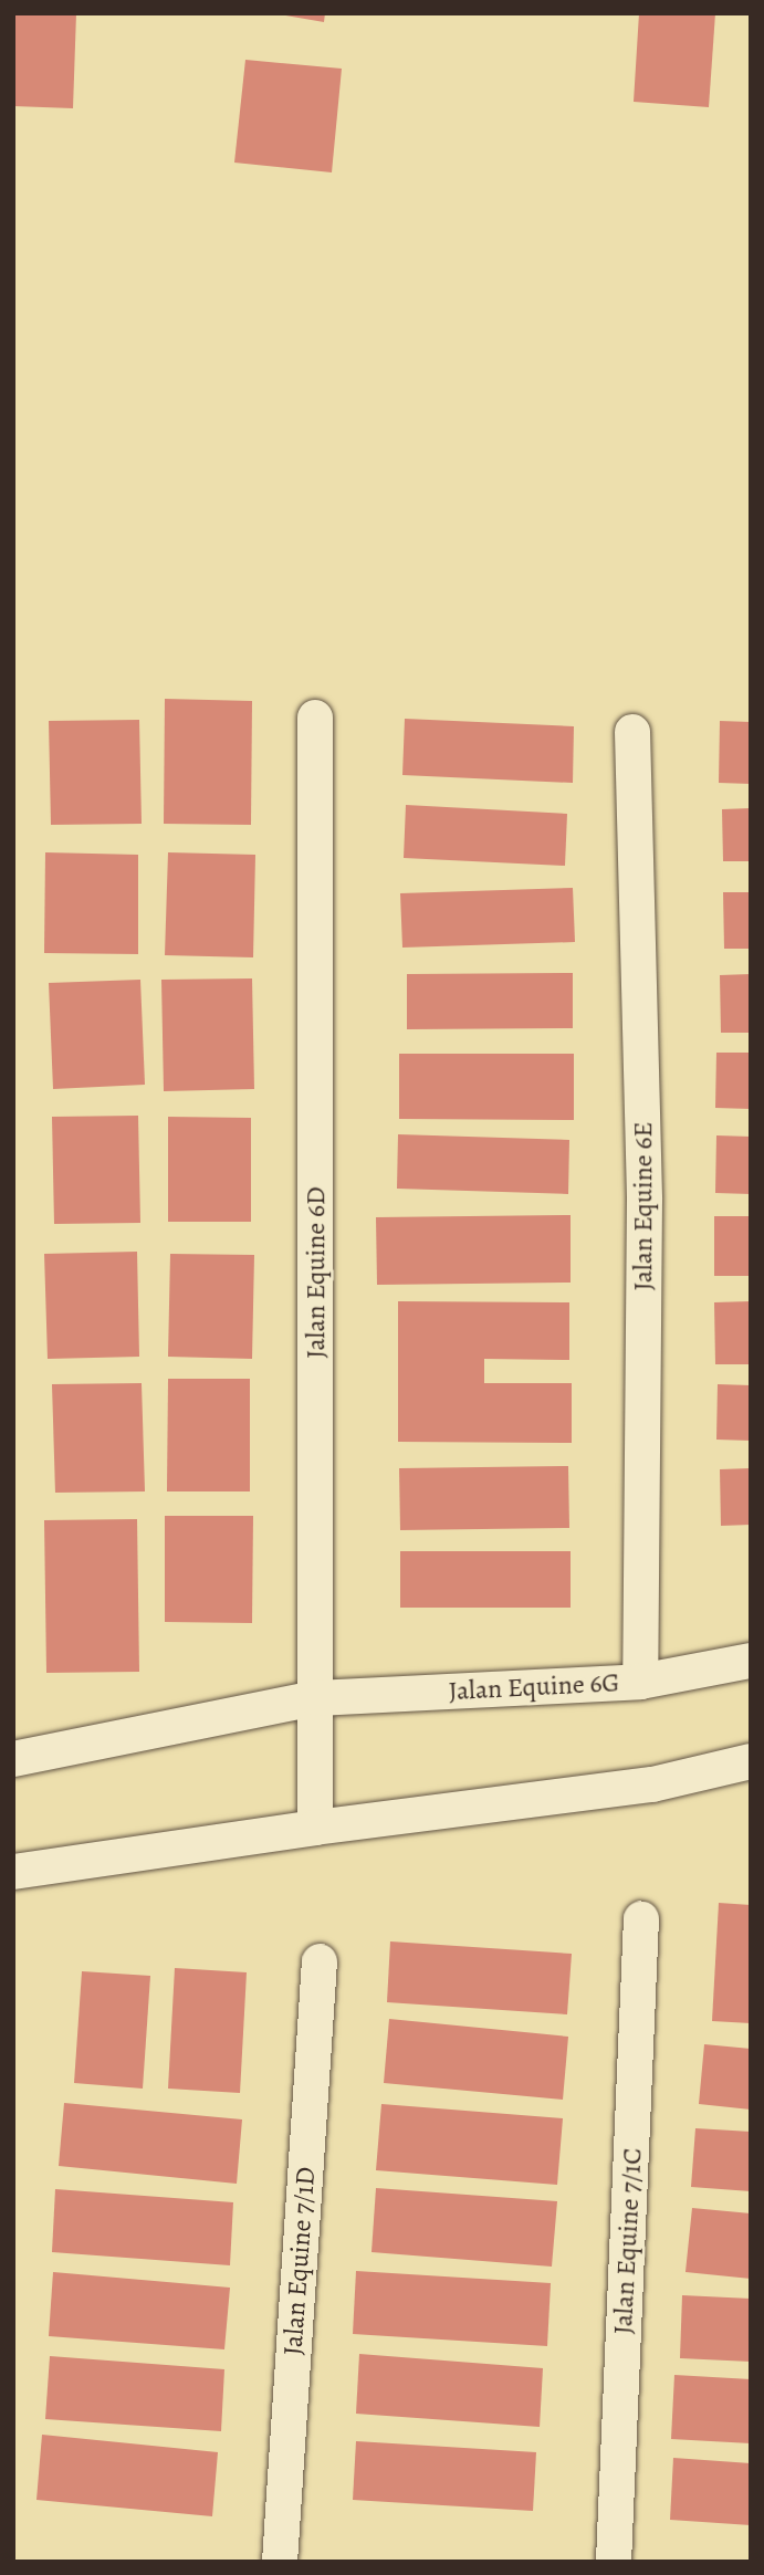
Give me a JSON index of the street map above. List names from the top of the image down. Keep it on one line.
{"streets":{"street":["Jalan Equine 6E","Jalan Equine 6D","Jalan Equine 6G","Jalan Equine 7/1C","Jalan Equine 7/1D"]},"crossings":[["Jalan Equine 6E","Jalan Equine 6G"],["Jalan Equine 6D","Jalan Equine 6G"]]}
